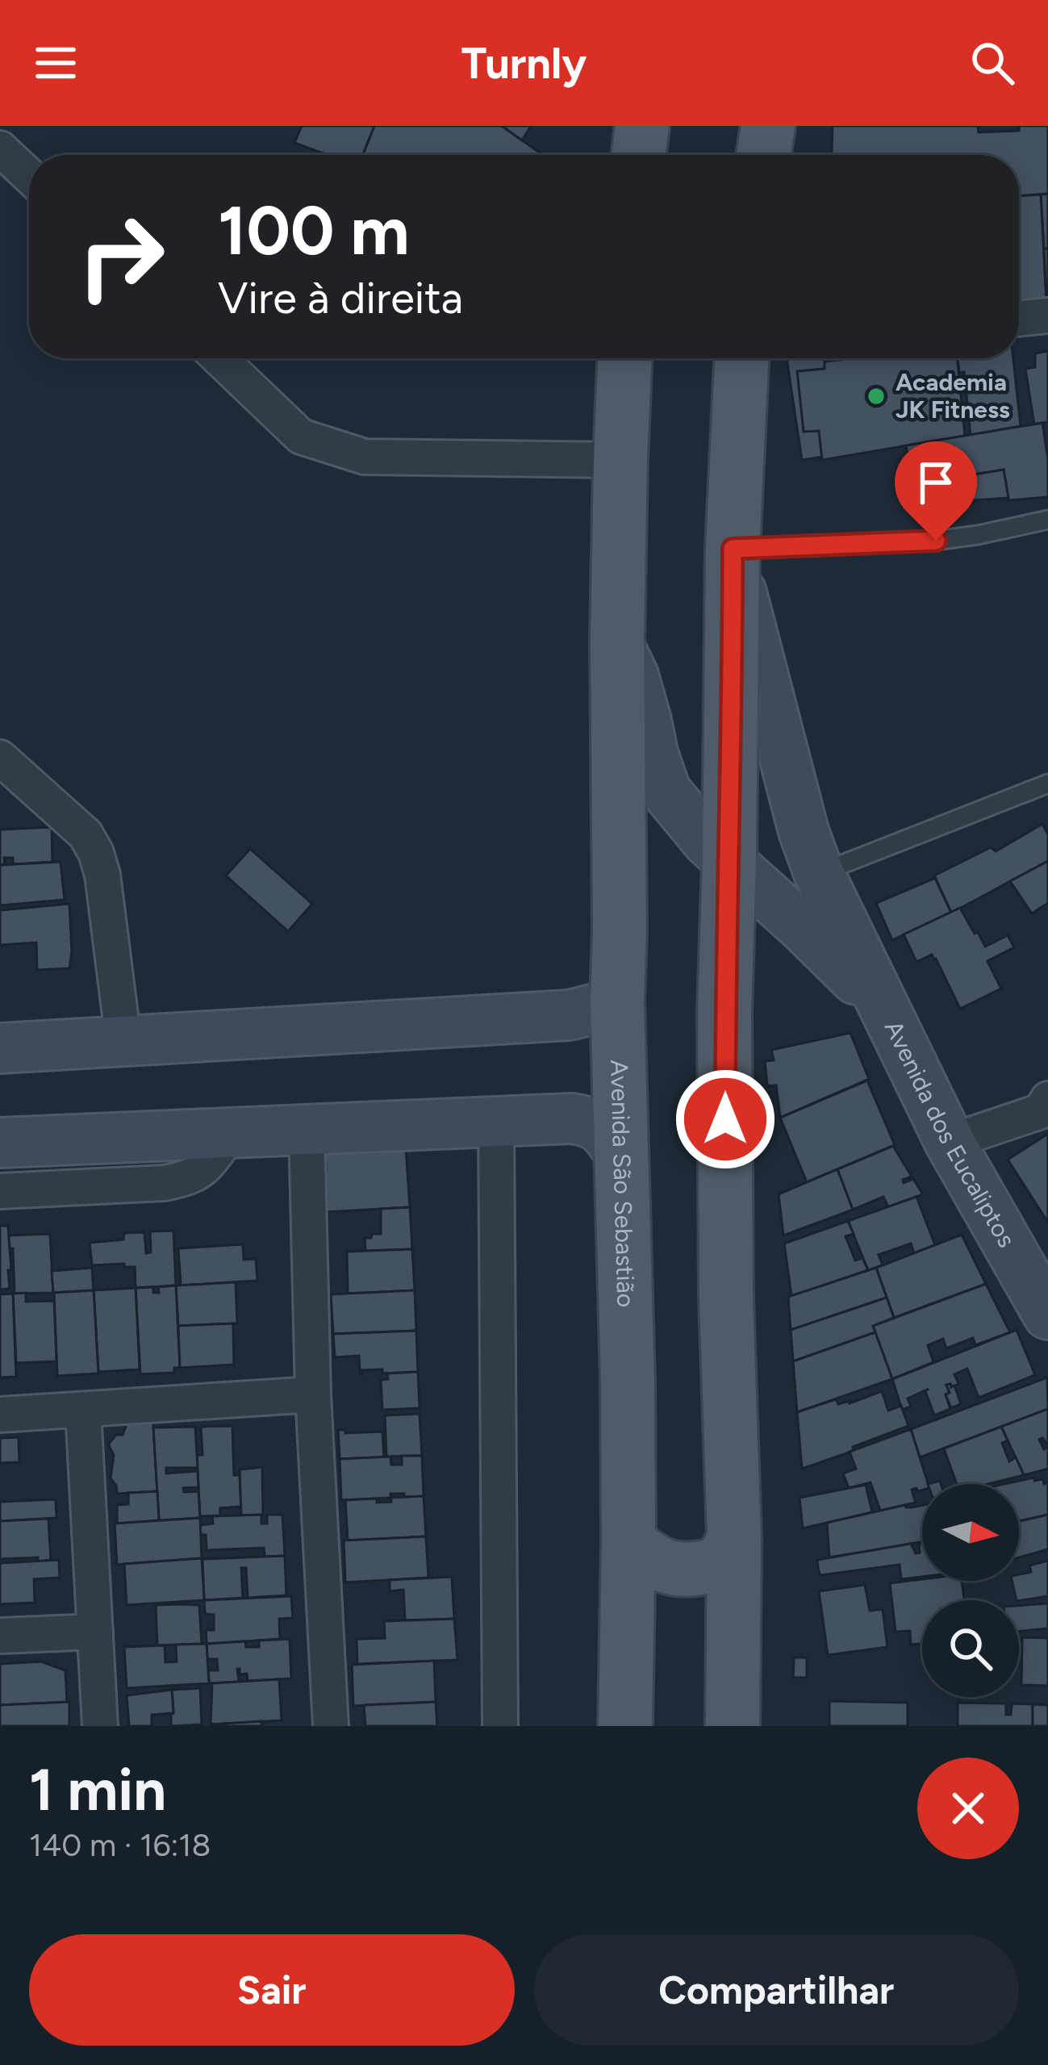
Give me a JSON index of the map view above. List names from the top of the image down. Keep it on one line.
{"streets":{"main road":["Avenida São Sebastião"],"street":["Avenida dos Eucaliptos"]},"crossings":[["Avenida dos Eucaliptos","Avenida São Sebastião"]],"places":["Academia JK Fitness"],"north":"right","page":{"header":"Turnly","turn":["100 m","Vire à direita"],"heading":["1 min","140 m · 16:18"],"buttons":["Sair","Compartilhar"]}}
